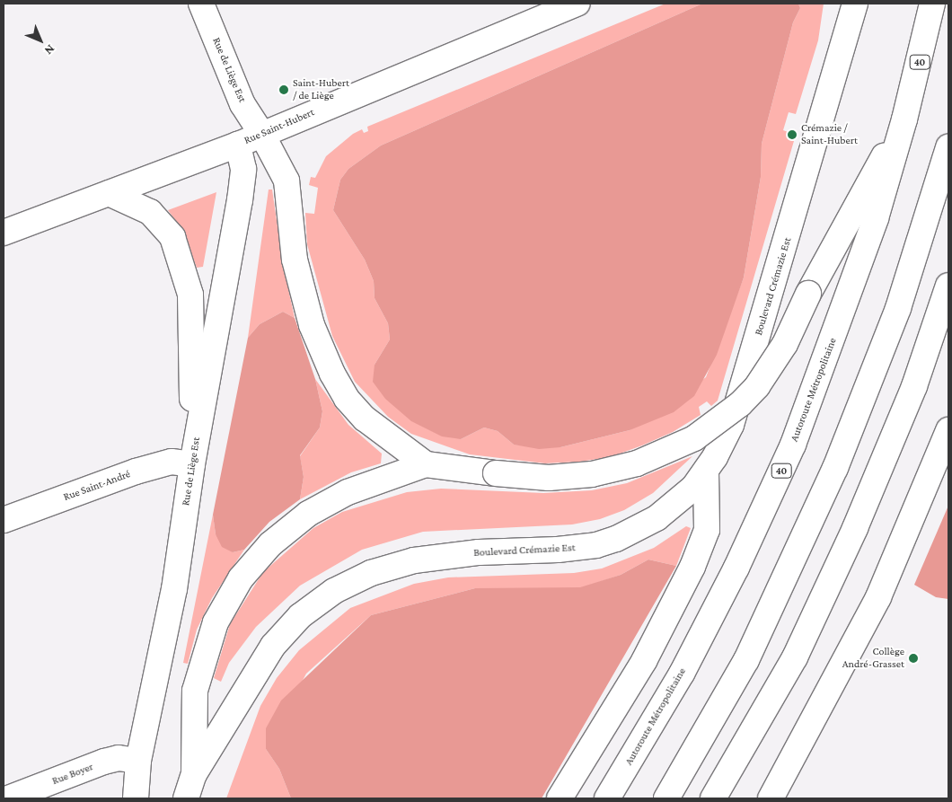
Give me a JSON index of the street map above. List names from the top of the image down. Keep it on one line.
{"streets":{"main road":["40","Rue de Liège Est","Rue Saint-Hubert","Boulevard Crémazie Est","Autoroute Métropolitaine","Rue Saint-André","Rue Boyer"]},"crossings":[["Rue de Liège Est","Rue Saint-Hubert"],["Rue de Liège Est","Rue Saint-André"],["Rue de Liège Est","Rue Boyer"]],"places":["Saint-Hubert / de Liège","Crémazie / Saint-Hubert","Collège André-Grasset"],"north":"bottom right"}
